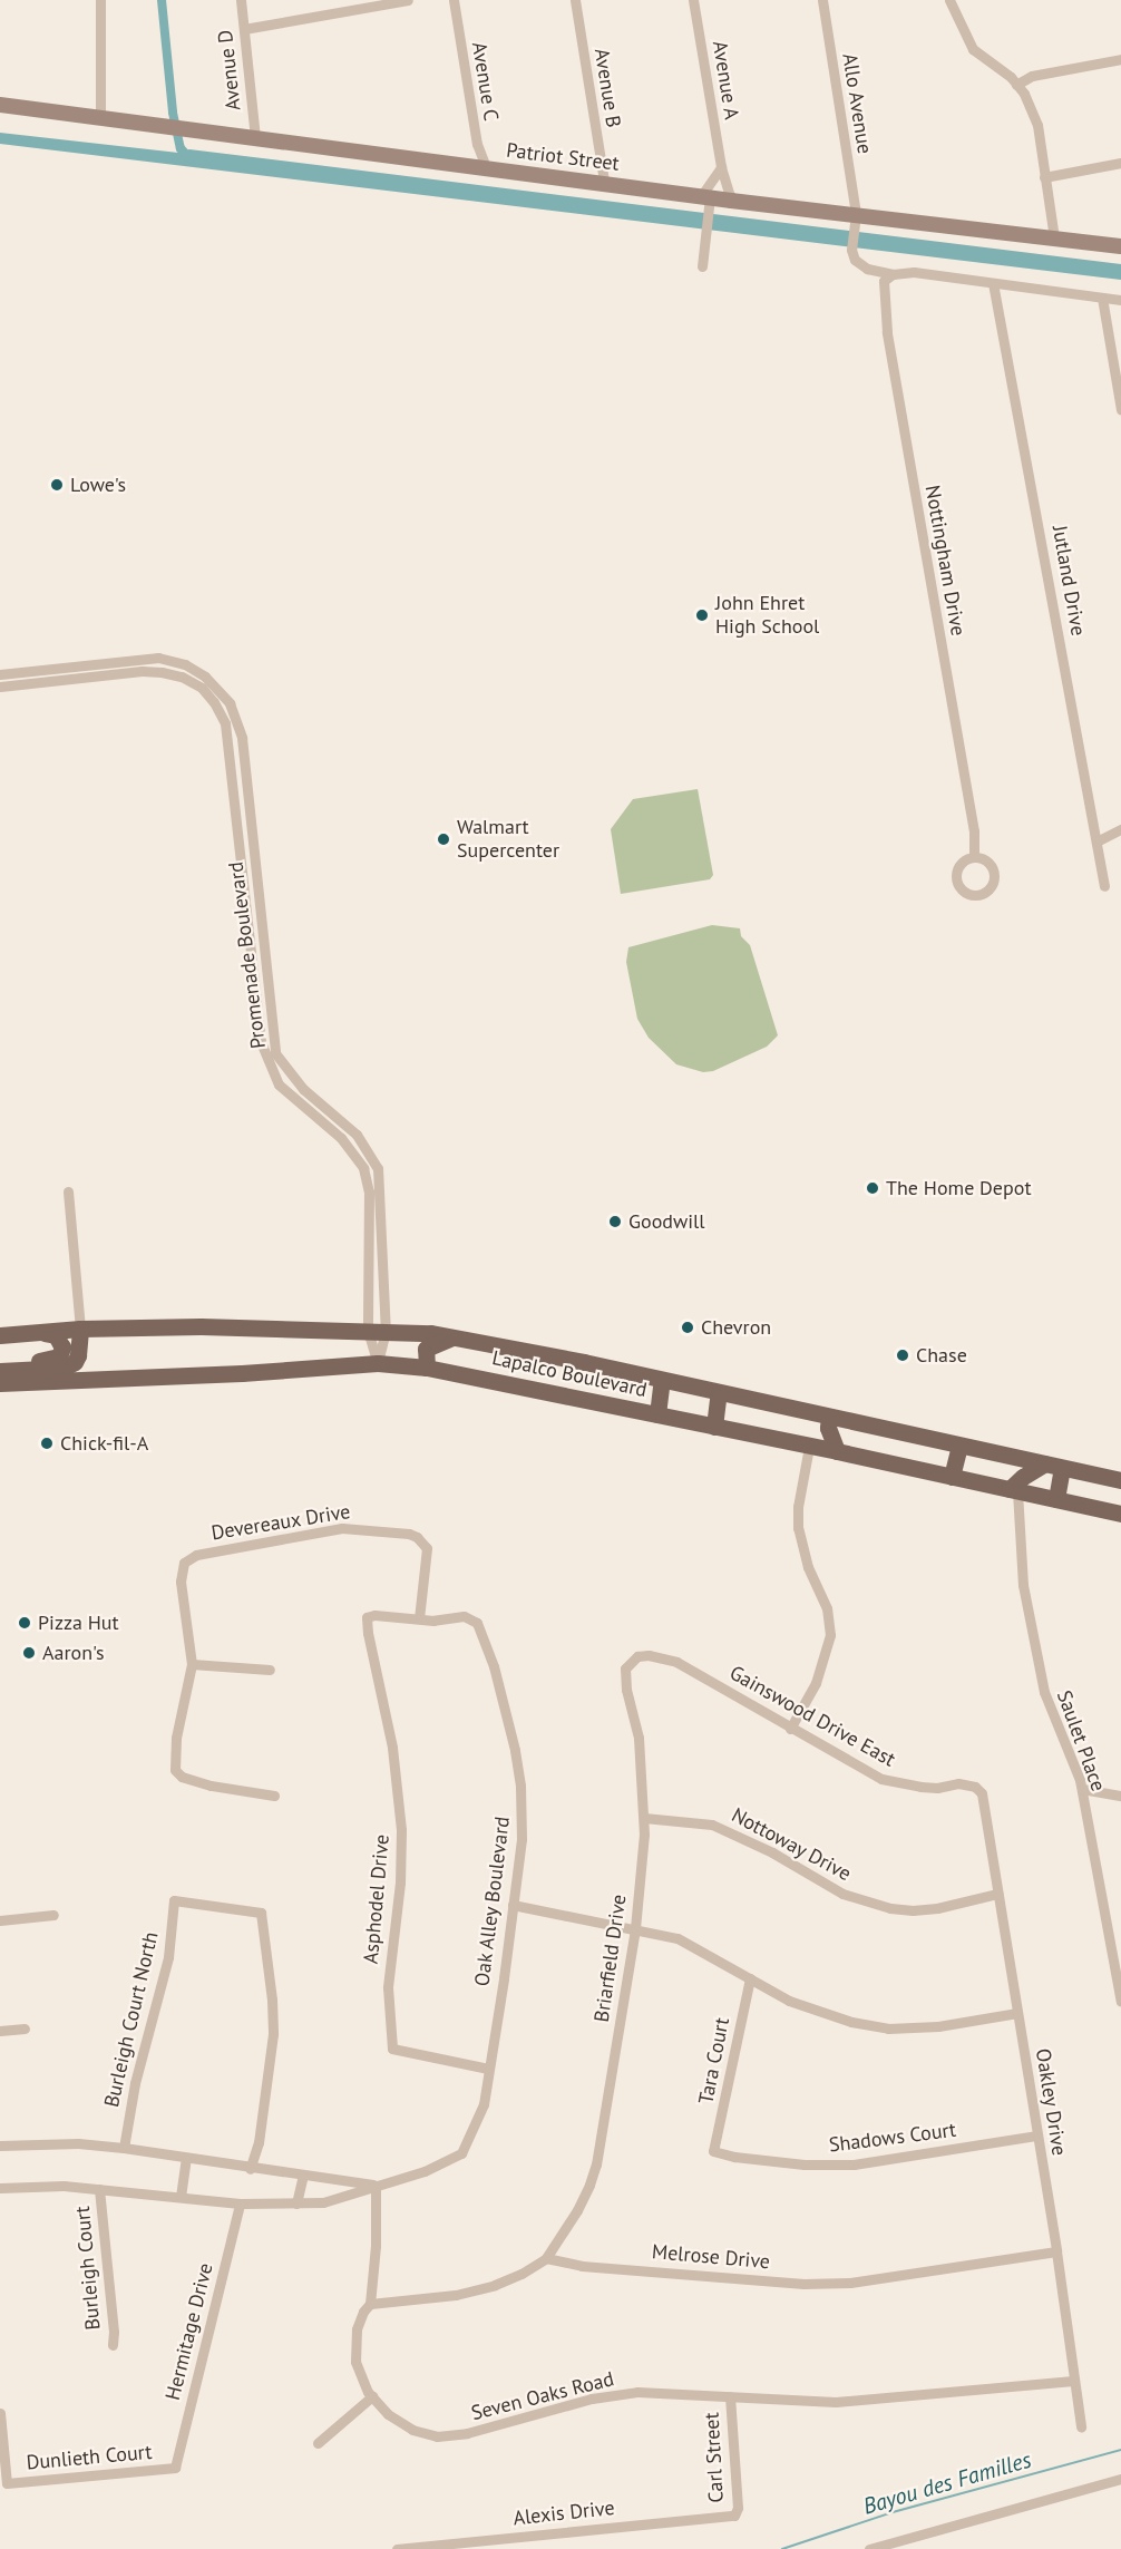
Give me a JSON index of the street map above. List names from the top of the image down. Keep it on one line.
{"streets":{"main road":["Patriot Street","Lapalco Boulevard"],"street":["Avenue D","Avenue A","Avenue C","Avenue B","Allo Avenue","Nottingham Drive","Jutland Drive","Promenade Boulevard","Devereaux Drive","Gainswood Drive East","Saulet Place","Nottoway Drive","Asphodel Drive","Oak Alley Boulevard","Briarfield Drive","Burleigh Court North","Tara Court","Oakley Drive","Shadows Court","Melrose Drive","Burleigh Court","Hermitage Drive","Seven Oaks Road","Dunlieth Court","Carl Street","Alexis Drive"]},"crossings":[["Avenue D","Patriot Street"],["Avenue A","Patriot Street"],["Avenue C","Patriot Street"],["Avenue B","Patriot Street"],["Allo Avenue","Patriot Street"],["Allo Avenue","Nottingham Drive"],["Promenade Boulevard","Lapalco Boulevard"],["Lapalco Boulevard","Saulet Place"],["Devereaux Drive","Asphodel Drive"],["Devereaux Drive","Oak Alley Boulevard"],["Gainswood Drive East","Briarfield Drive"],["Gainswood Drive East","Oakley Drive"],["Nottoway Drive","Briarfield Drive"],["Nottoway Drive","Oakley Drive"],["Asphodel Drive","Oak Alley Boulevard"],["Oak Alley Boulevard","Burleigh Court North"],["Oak Alley Boulevard","Burleigh Court"],["Oak Alley Boulevard","Hermitage Drive"],["Oak Alley Boulevard","Seven Oaks Road"],["Briarfield Drive","Melrose Drive"],["Tara Court","Shadows Court"],["Oakley Drive","Shadows Court"],["Oakley Drive","Melrose Drive"],["Oakley Drive","Seven Oaks Road"],["Hermitage Drive","Dunlieth Court"],["Seven Oaks Road","Carl Street"],["Carl Street","Alexis Drive"]],"water":["Bayou des Familles"],"places":["Lowe's","John Ehret High School","Walmart Supercenter","The Home Depot","Goodwill","Chevron","Chase","Chick-fil-A","Pizza Hut","Aaron's"]}
